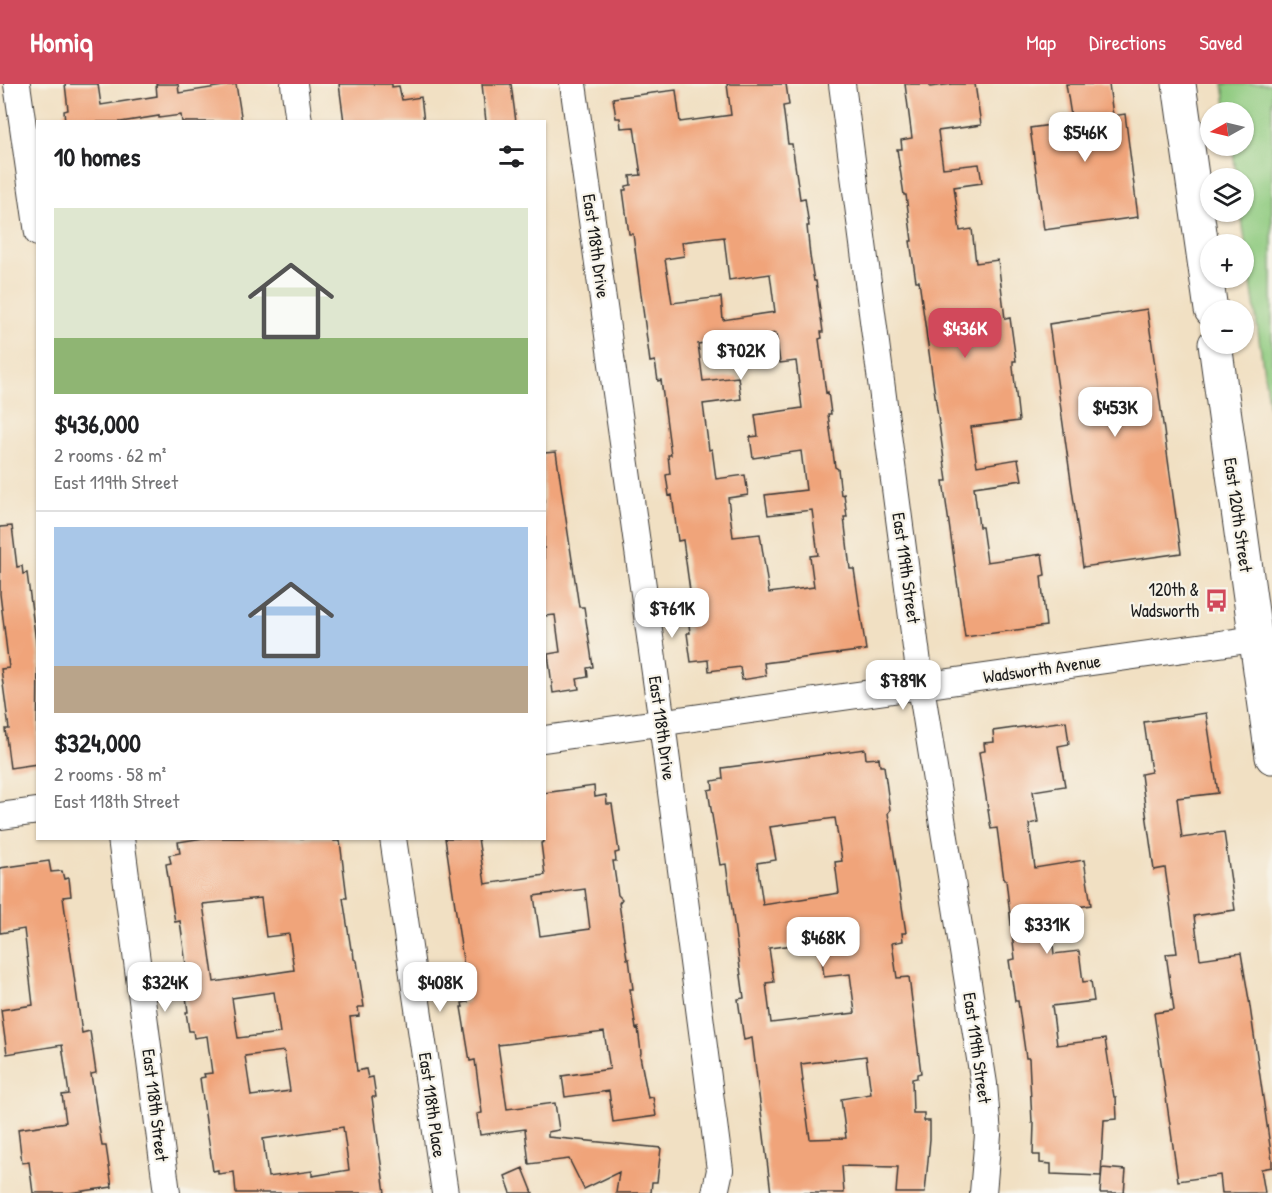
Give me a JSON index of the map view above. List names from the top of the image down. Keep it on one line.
{"streets":{"street":["East 118th Drive","East 120th Street","East 119th Street","Wadsworth Avenue","East 118th Street","East 118th Place"]},"crossings":[["East 118th Drive","Wadsworth Avenue"],["East 120th Street","Wadsworth Avenue"],["East 119th Street","Wadsworth Avenue"]],"places":{"bus stop":["120th & Wadsworth"]},"north":"left","page":{"header":"Homiq","nav":["Map","Directions","Saved"],"map_buttons":["+","−"],"price":["$546K","$436K","$702K","$453K","$761K","$789K","$331K","$468K","$324K","$408K"],"heading":"10 homes","list":[{"name":"$436,000","note":"2 rooms · 62 m² · East 119th Street"},{"name":"$324,000","note":"2 rooms · 58 m² · East 118th Street"}]}}
